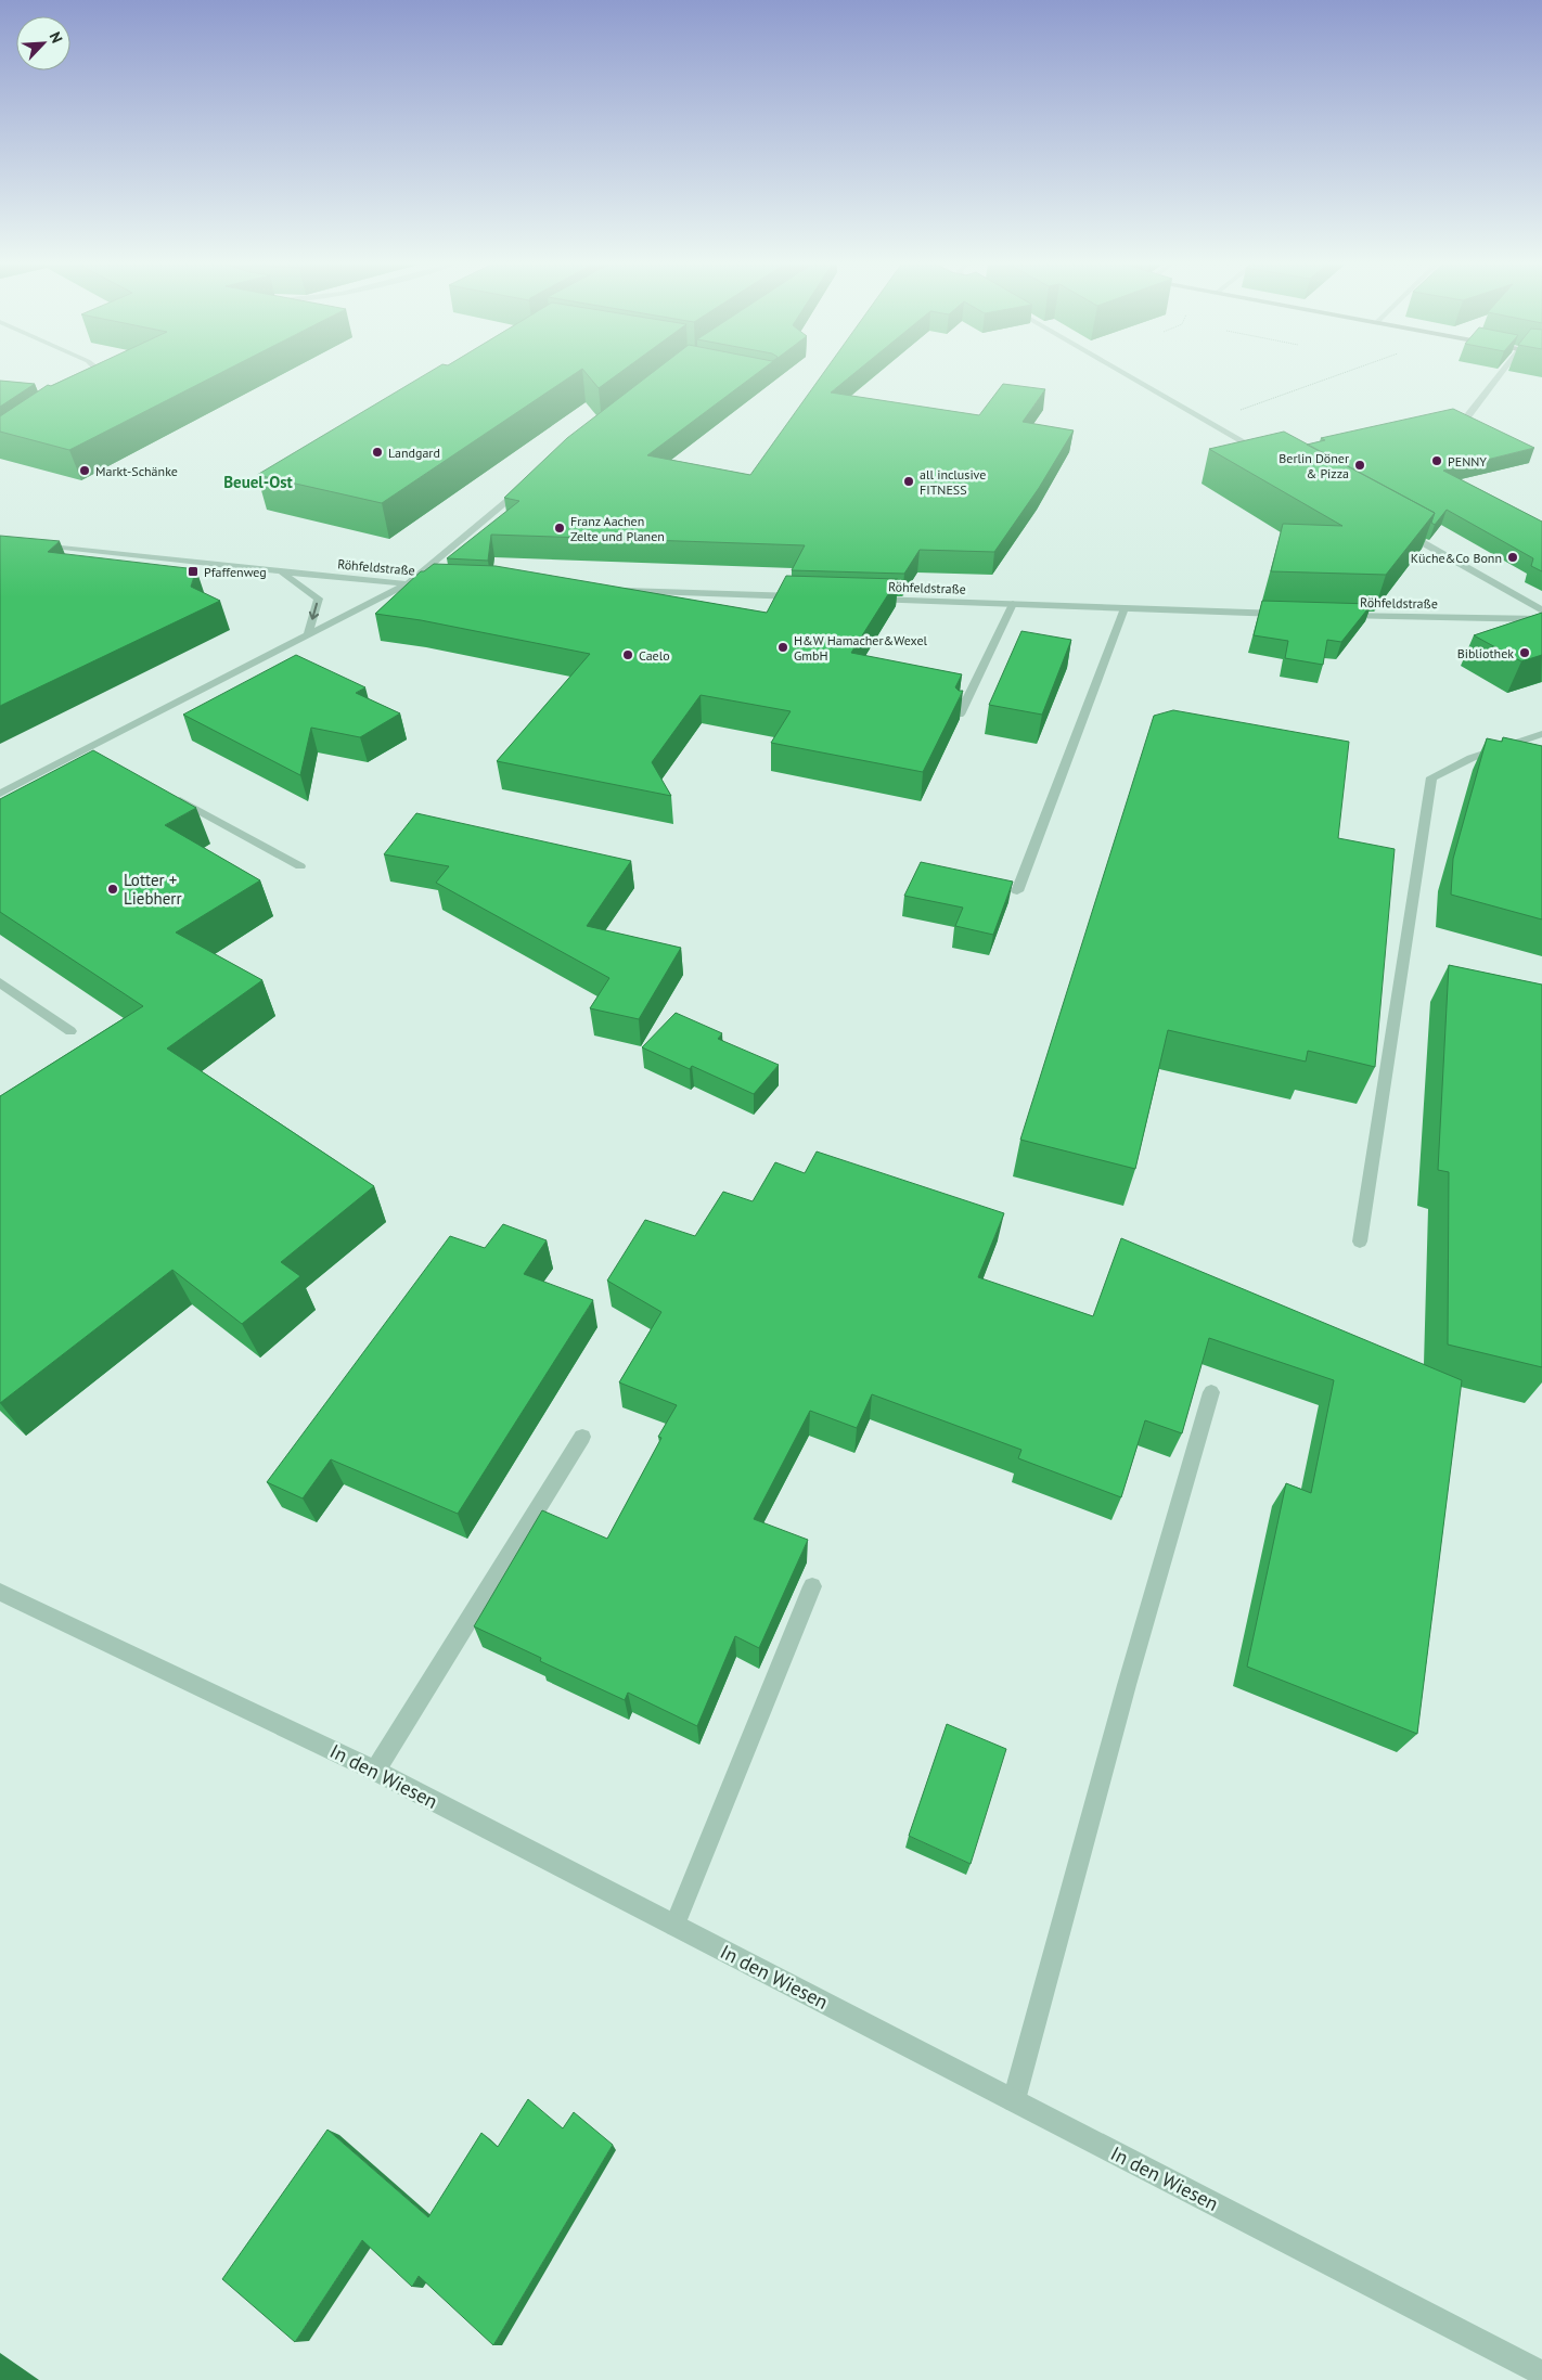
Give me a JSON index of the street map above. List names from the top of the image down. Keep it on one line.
{"streets":{"street":["Röhfeldstraße","In den Wiesen"]},"districts":["Beuel-Ost"],"places":{"other":["Landgard","PENNY","Berlin Döner & Pizza","Markt-Schänke","all inclusive FITNESS","Franz Aachen Zelte und Planen","Küche&Co Bonn","H&W Hamacher&Wexel GmbH","Bibliothek","Caelo","Lotter + Liebherr"],"transit":["Pfaffenweg"]},"north":"top right"}
